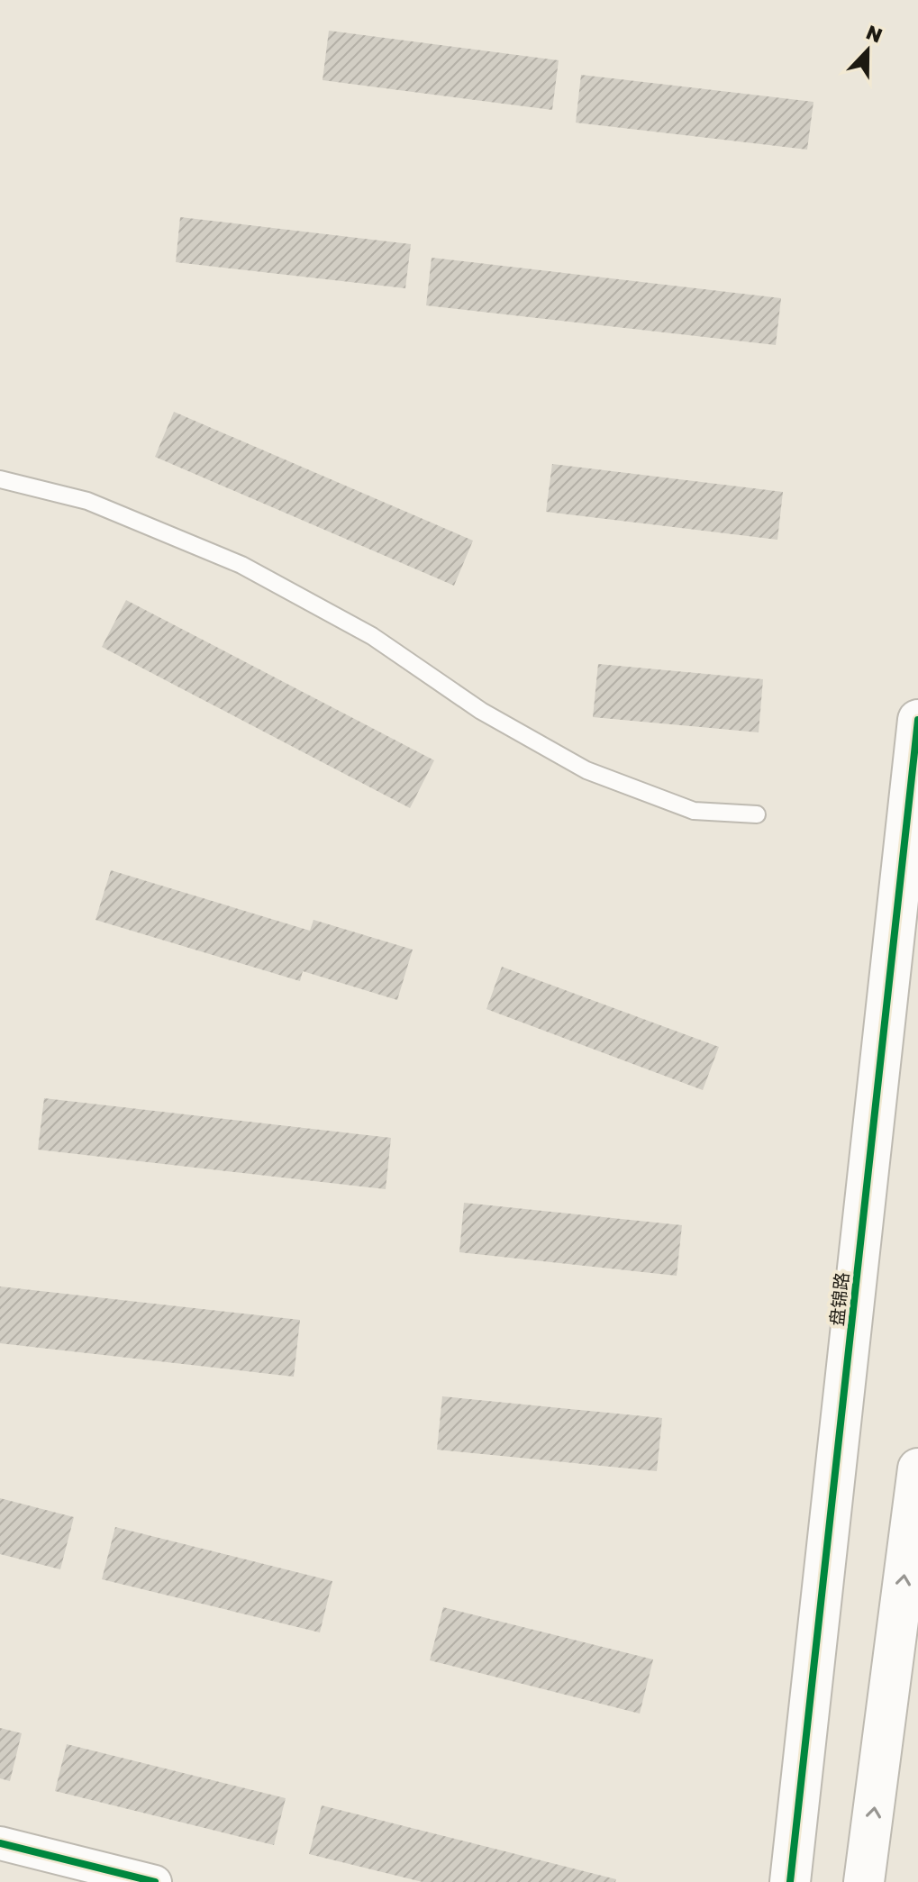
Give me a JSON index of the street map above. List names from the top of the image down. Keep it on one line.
{"streets":{"street":["盘锦路"]},"north":"top"}
